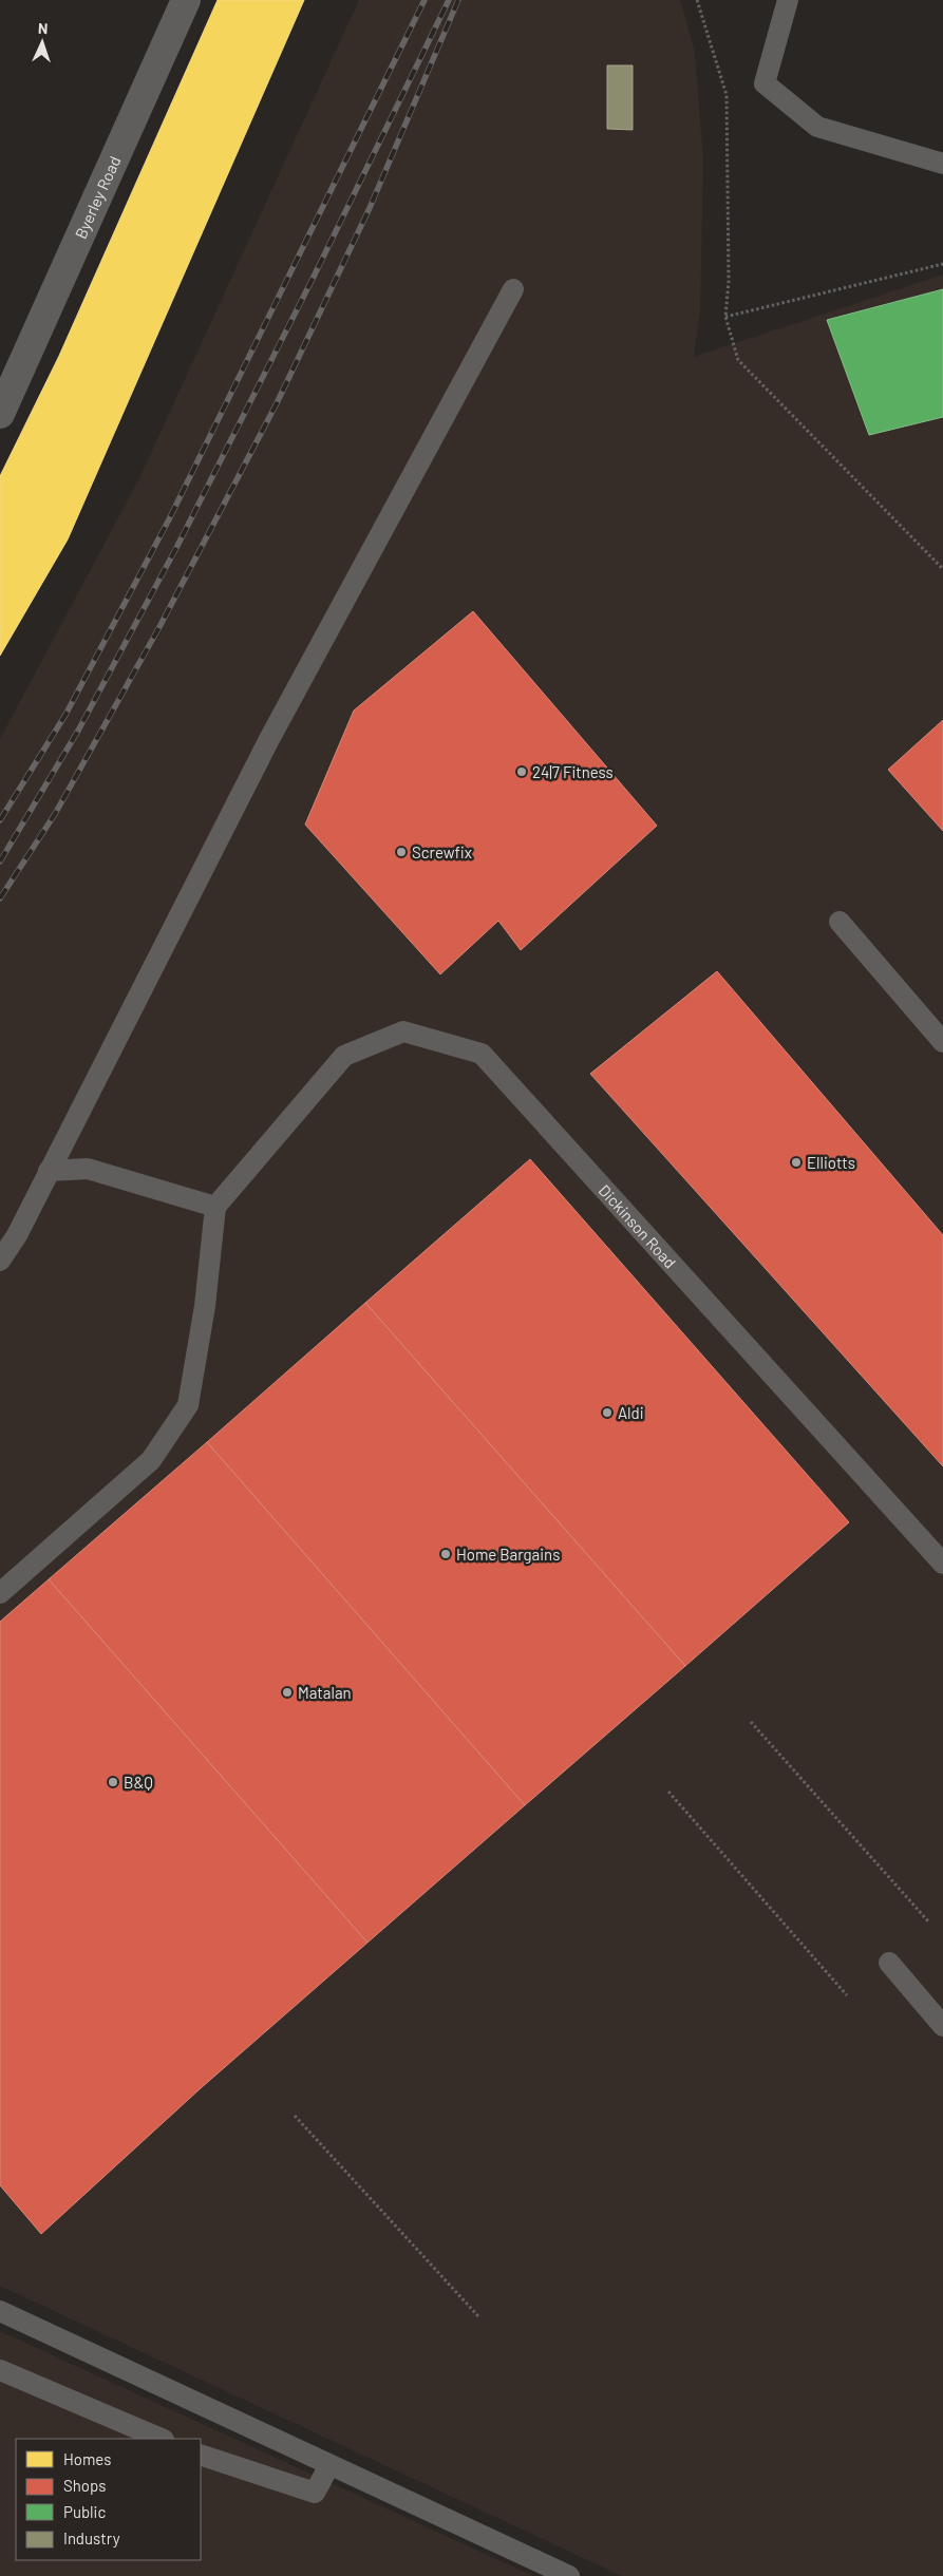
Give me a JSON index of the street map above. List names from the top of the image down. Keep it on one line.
{"streets":{"street":["Byerley Road"],"lane":["Dickinson Road"]},"places":["24|7 Fitness","Screwfix","Elliotts","Aldi","Home Bargains","Matalan","B&Q"],"legend":["Homes","Shops","Public","Industry"],"north":"top"}
